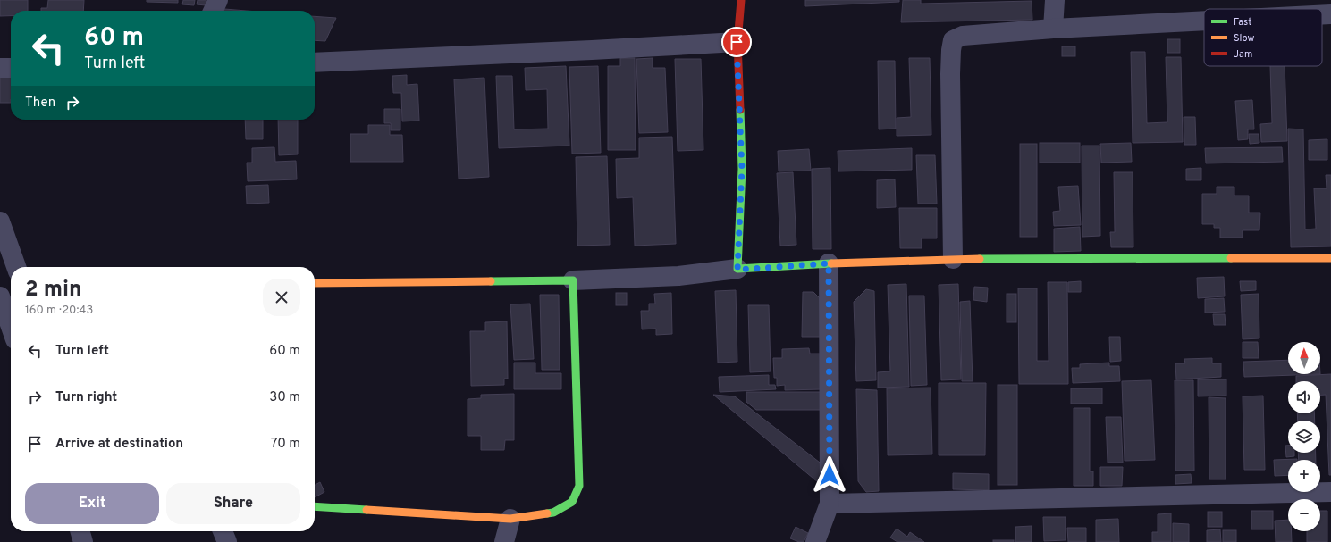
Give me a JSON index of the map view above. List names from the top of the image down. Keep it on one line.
{"legend":["Fast","Slow","Jam"],"north":"top","page":{"turn":["60 m","Turn left"],"then":"Then","heading":["2 min","160 m · 20:43"],"list":[{"name":"Turn left","value":"60 m"},{"name":"Turn right","value":"30 m"},{"name":"Arrive at destination","value":"70 m"}],"map_buttons":["+","−"],"buttons":["Exit","Share"]}}
